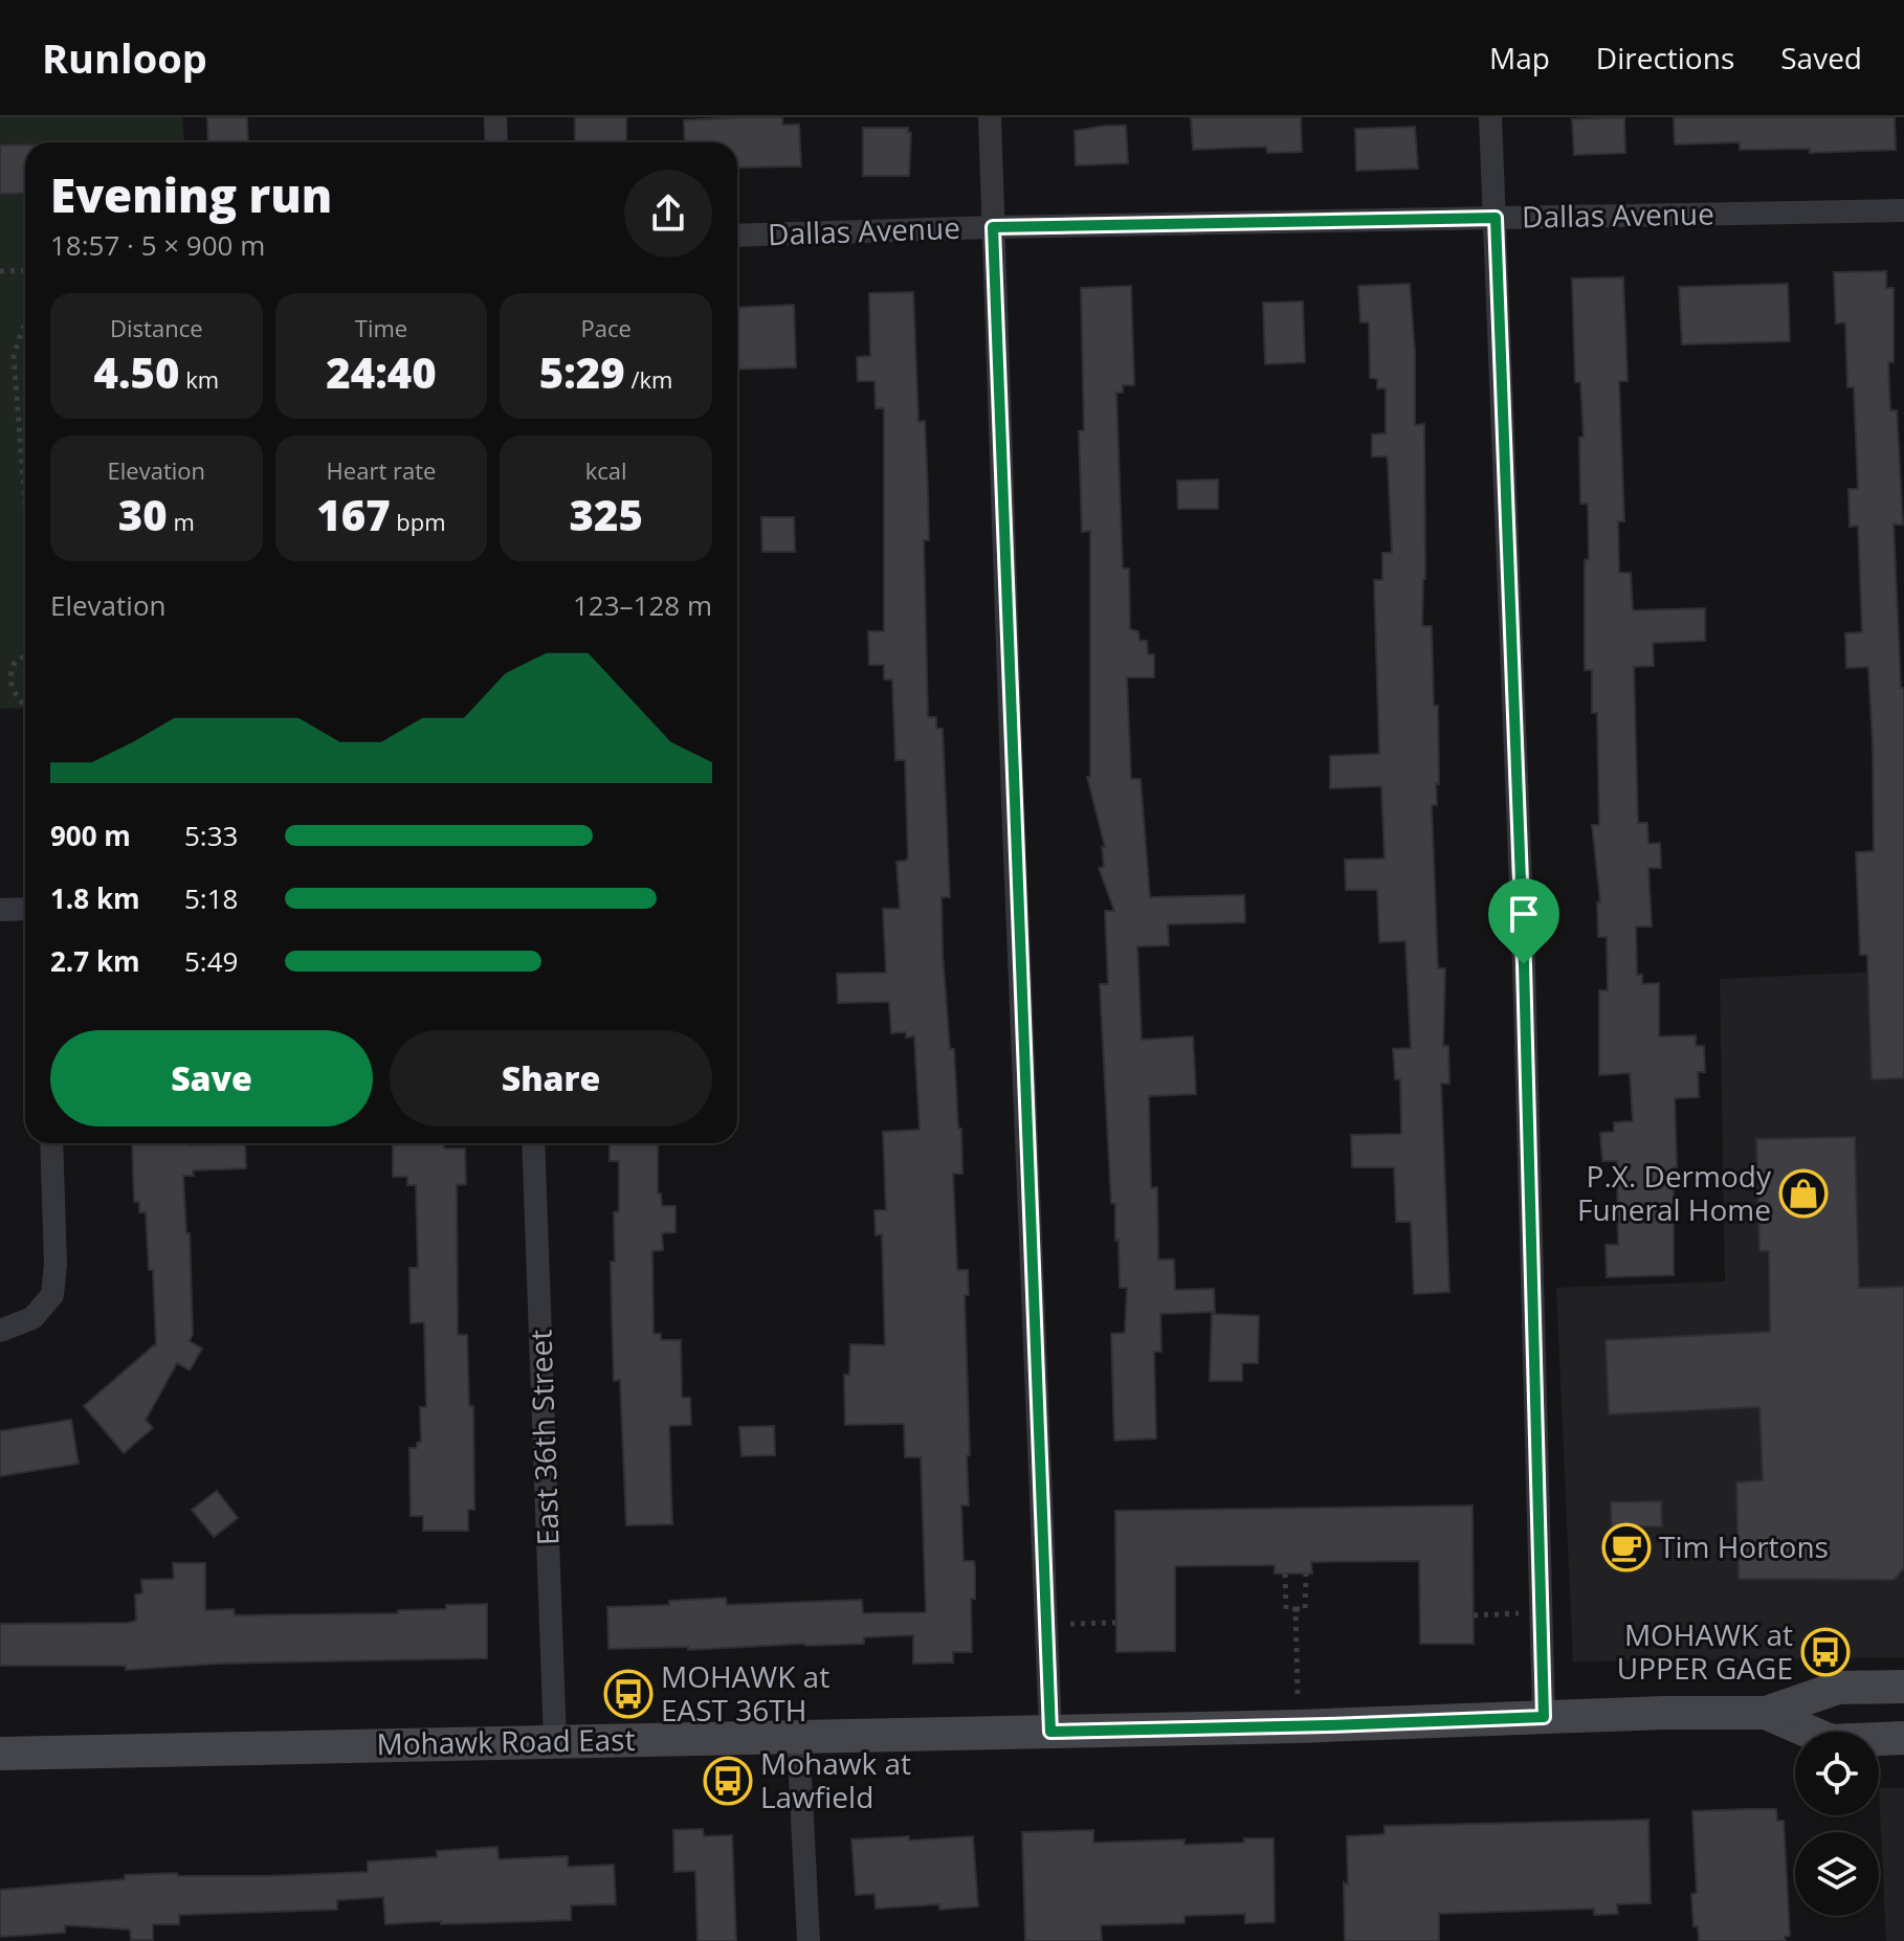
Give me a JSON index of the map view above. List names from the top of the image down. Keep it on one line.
{"streets":{"main road":["Mohawk Road East"],"street":["Dallas Avenue","East 36th Street"]},"crossings":[["East 36th Street","Mohawk Road East"]],"places":{"shop":["P.X. Dermody Funeral Home"],"cafe":["Tim Hortons"],"bus stop":["MOHAWK at UPPER GAGE","MOHAWK at EAST 36TH","Mohawk at Lawfield"]},"page":{"header":"Runloop","nav":["Map","Directions","Saved"],"heading":["Evening run","18:57 · 5 × 900 m"],"stats":[["Distance","4.50 km"],["Time","24:40"],["Pace","5:29 /km"],["Elevation","30 m"],["Heart rate","167 bpm"],["kcal","325"]],"chart":["Elevation","123–128 m"],"list":[{"name":"900 m","note":"5:33"},{"name":"1.8 km","note":"5:18"},{"name":"2.7 km","note":"5:49"}],"buttons":["Save","Share"]}}
